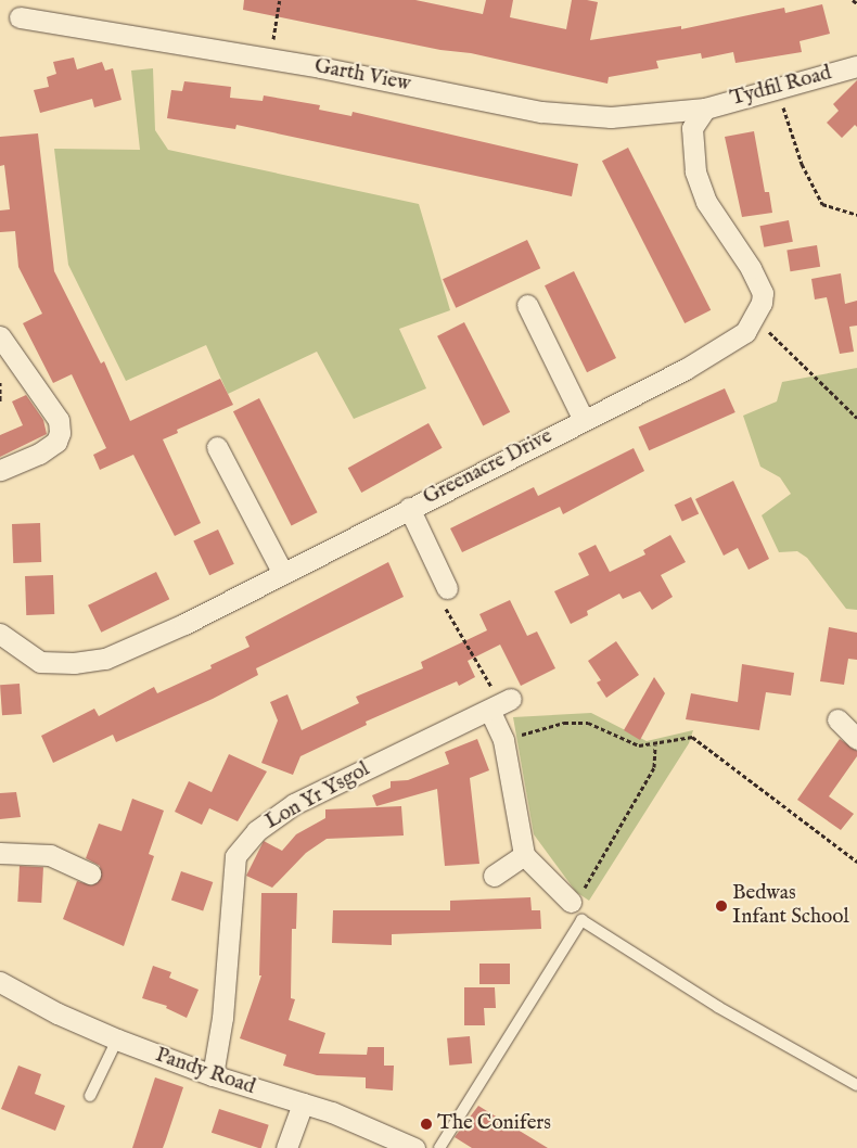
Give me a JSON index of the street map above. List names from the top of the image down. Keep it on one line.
{"streets":{"street":["Garth View","Tydfil Road","Greenacre Drive","Lon Yr Ysgol","Pandy Road"]},"crossings":[["Garth View","Tydfil Road"],["Lon Yr Ysgol","Pandy Road"]],"places":["Bedwas Infant School","The Conifers"]}
